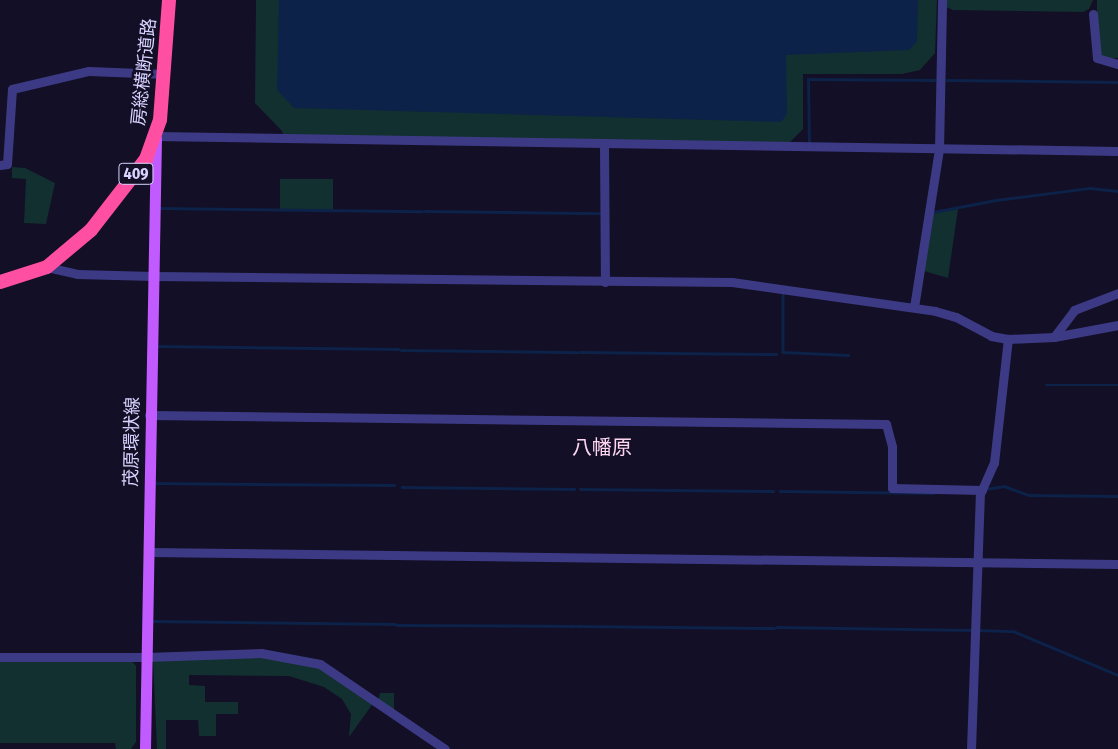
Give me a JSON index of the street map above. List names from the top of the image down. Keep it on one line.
{"streets":{"highway":["房総横断道路","409"],"main road":["茂原環状線"]},"crossings":[["房総横断道路","茂原環状線"]],"districts":["八幡原"]}
